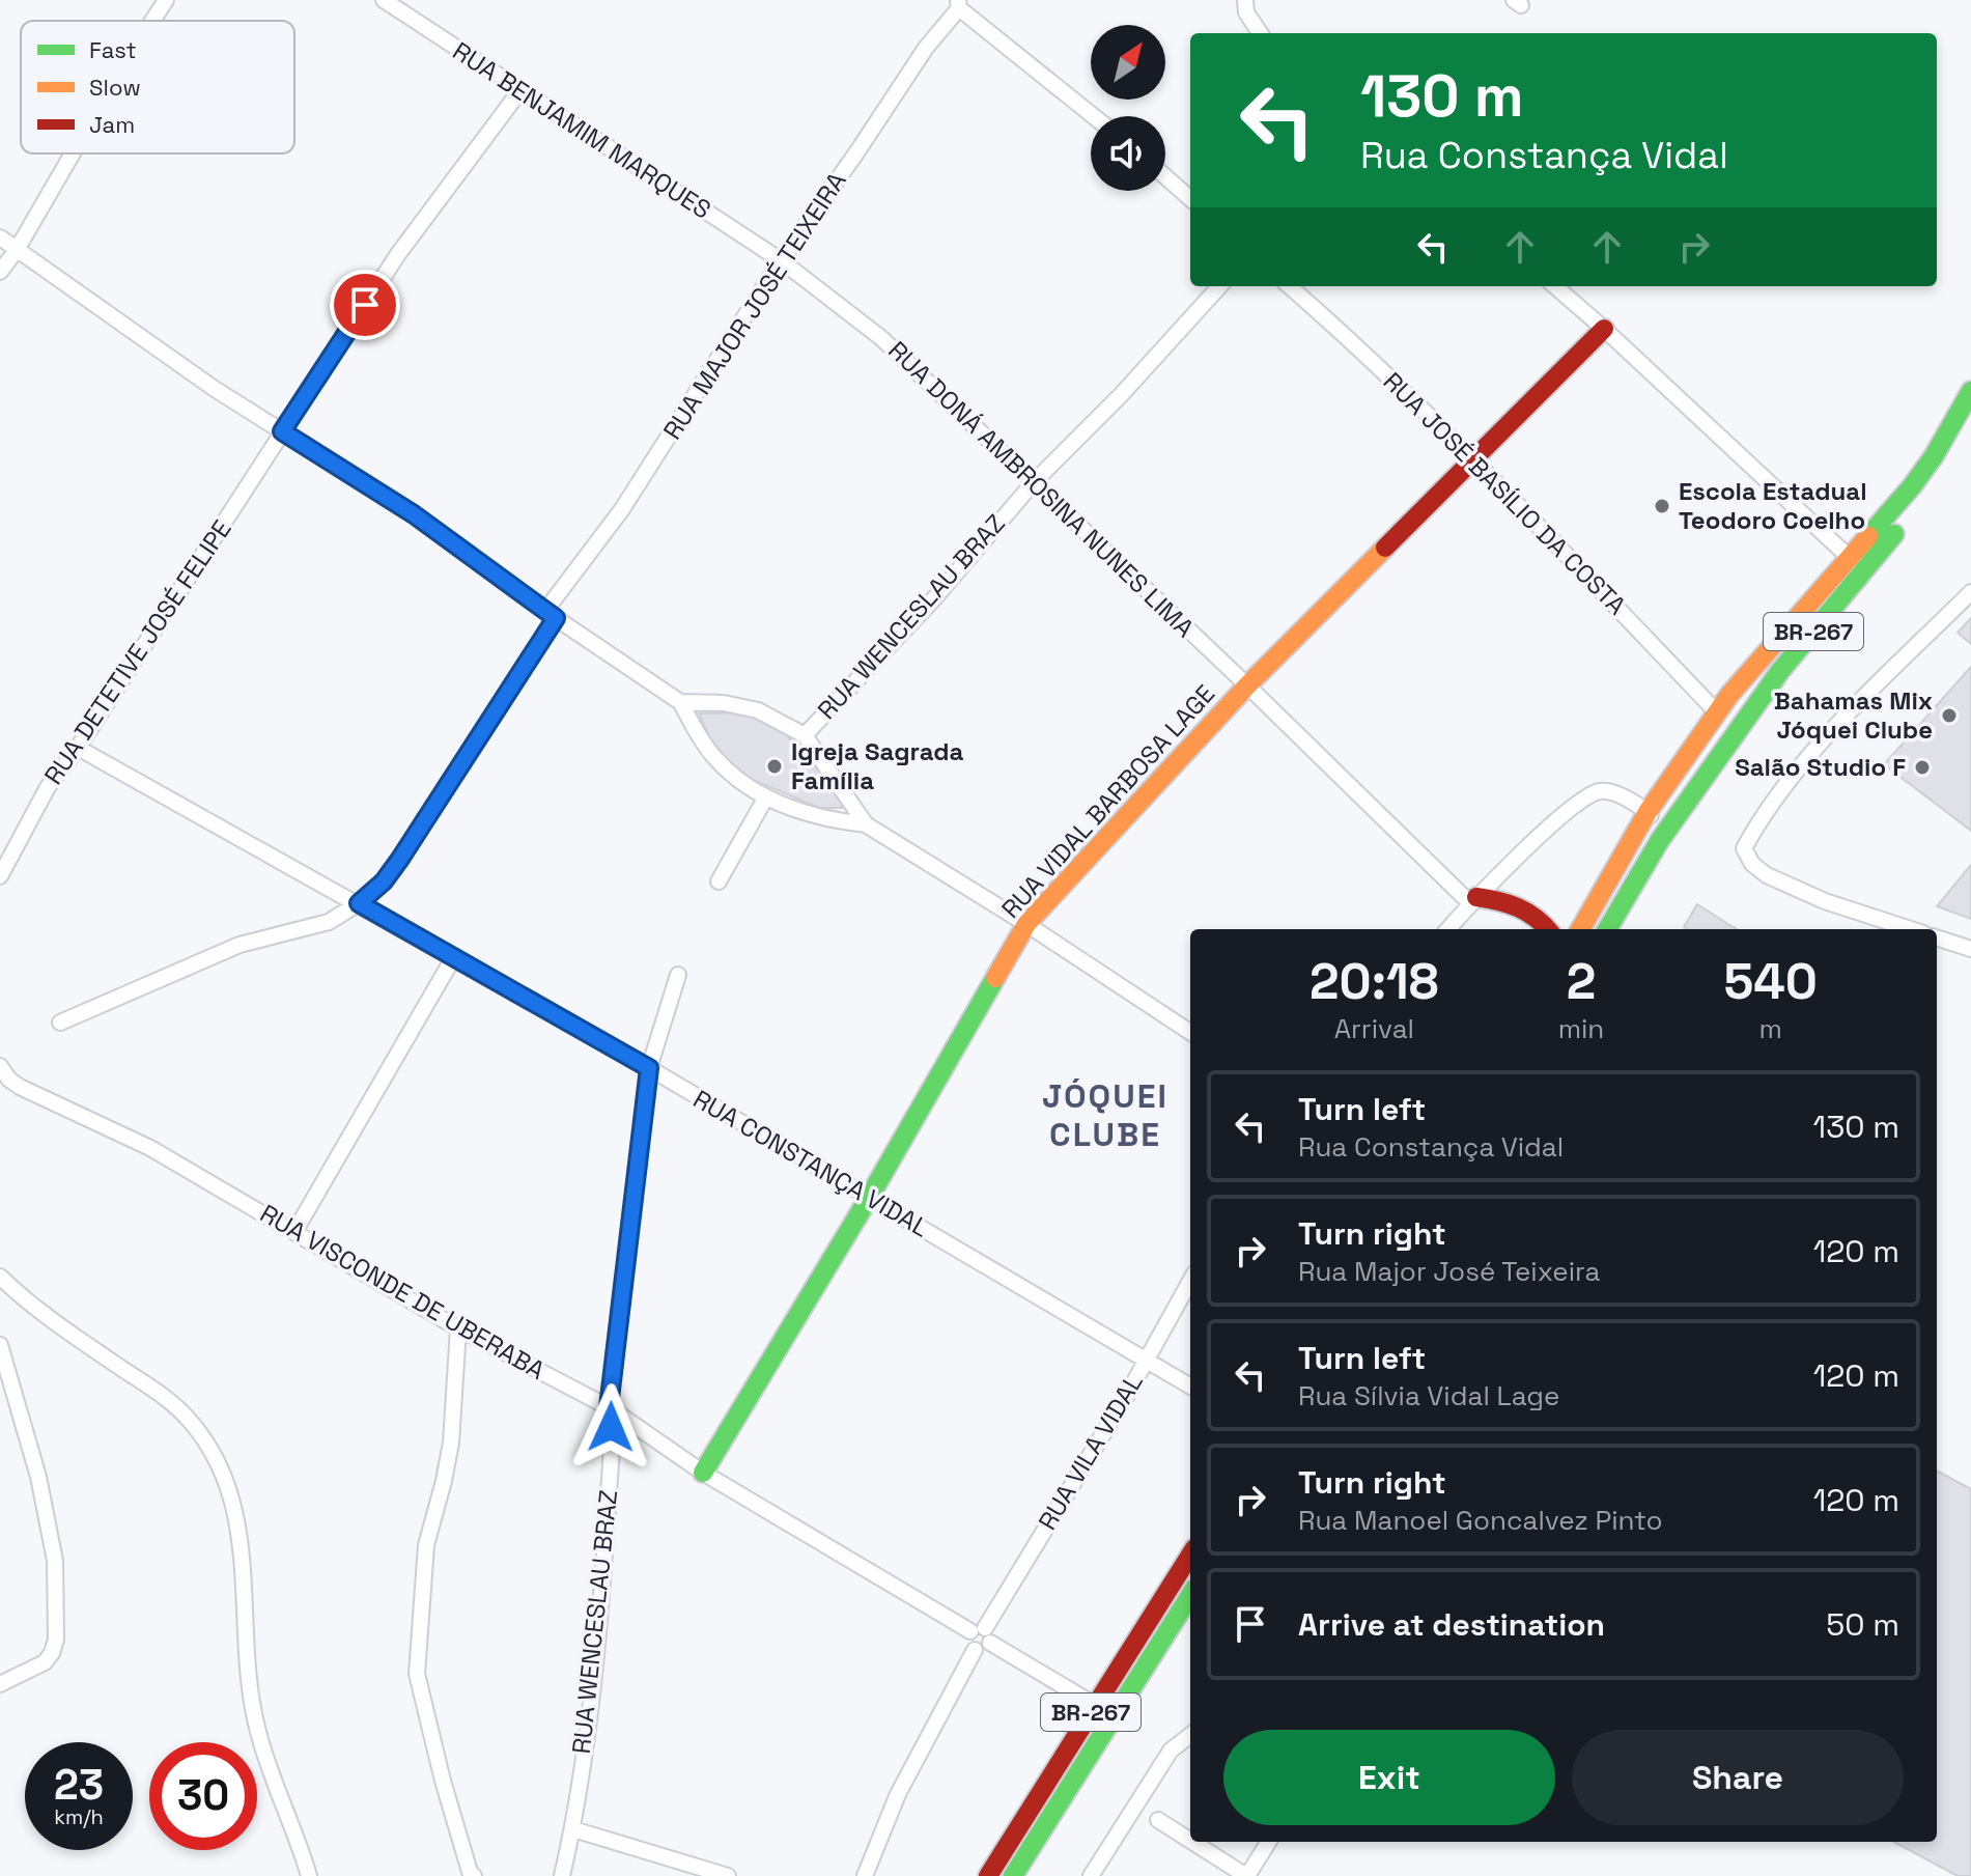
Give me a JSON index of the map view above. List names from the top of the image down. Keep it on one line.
{"streets":{"main road":["BR-267","RUA VIDAL BARBOSA LAGE"],"street":["RUA BENJAMIM MARQUES","RUA MAJOR JOSÉ TEIXEIRA","RUA DONÁ AMBROSINA NUNES LIMA","RUA JOSÉ BASÍLIO DA COSTA","RUA WENCESLAU BRAZ","RUA DETETIVE JOSÉ FELIPE","RUA CONSTANÇA VIDAL","RUA VISCONDE DE UBERABA","RUA VILA VIDAL"]},"crossings":[["RUA BENJAMIM MARQUES","RUA MAJOR JOSÉ TEIXEIRA"],["RUA BENJAMIM MARQUES","RUA DONÁ AMBROSINA NUNES LIMA"],["RUA BENJAMIM MARQUES","RUA DETETIVE JOSÉ FELIPE"],["RUA MAJOR JOSÉ TEIXEIRA","RUA DONÁ AMBROSINA NUNES LIMA"],["RUA MAJOR JOSÉ TEIXEIRA","RUA CONSTANÇA VIDAL"],["RUA DONÁ AMBROSINA NUNES LIMA","RUA WENCESLAU BRAZ"],["RUA DONÁ AMBROSINA NUNES LIMA","RUA VIDAL BARBOSA LAGE"],["RUA JOSÉ BASÍLIO DA COSTA","BR-267"],["RUA JOSÉ BASÍLIO DA COSTA","RUA VIDAL BARBOSA LAGE"],["RUA WENCESLAU BRAZ","RUA CONSTANÇA VIDAL"],["RUA WENCESLAU BRAZ","RUA VISCONDE DE UBERABA"],["BR-267","RUA VISCONDE DE UBERABA"],["RUA DETETIVE JOSÉ FELIPE","RUA CONSTANÇA VIDAL"],["RUA VIDAL BARBOSA LAGE","RUA CONSTANÇA VIDAL"],["RUA VIDAL BARBOSA LAGE","RUA VISCONDE DE UBERABA"],["RUA CONSTANÇA VIDAL","RUA VILA VIDAL"],["RUA VISCONDE DE UBERABA","RUA VILA VIDAL"]],"districts":["JÓQUEI CLUBE"],"places":["Escola Estadual Teodoro Coelho","Bahamas Mix Jóquei Clube","Igreja Sagrada Família","Salão Studio F"],"legend":["Fast","Slow","Jam"],"north":"top right","page":{"turn":["130 m","Rua Constança Vidal"],"eta":["20:18","Arrival","2","min","540","m"],"list":[{"name":"Turn left","note":"Rua Constança Vidal","value":"130 m"},{"name":"Turn right","note":"Rua Major José Teixeira","value":"120 m"},{"name":"Turn left","note":"Rua Sílvia Vidal Lage","value":"120 m"},{"name":"Turn right","note":"Rua Manoel Goncalvez Pinto","value":"120 m"},{"name":"Arrive at destination","value":"50 m"}],"buttons":["Exit","Share"],"speed":"23 km/h","limit":"30"}}
